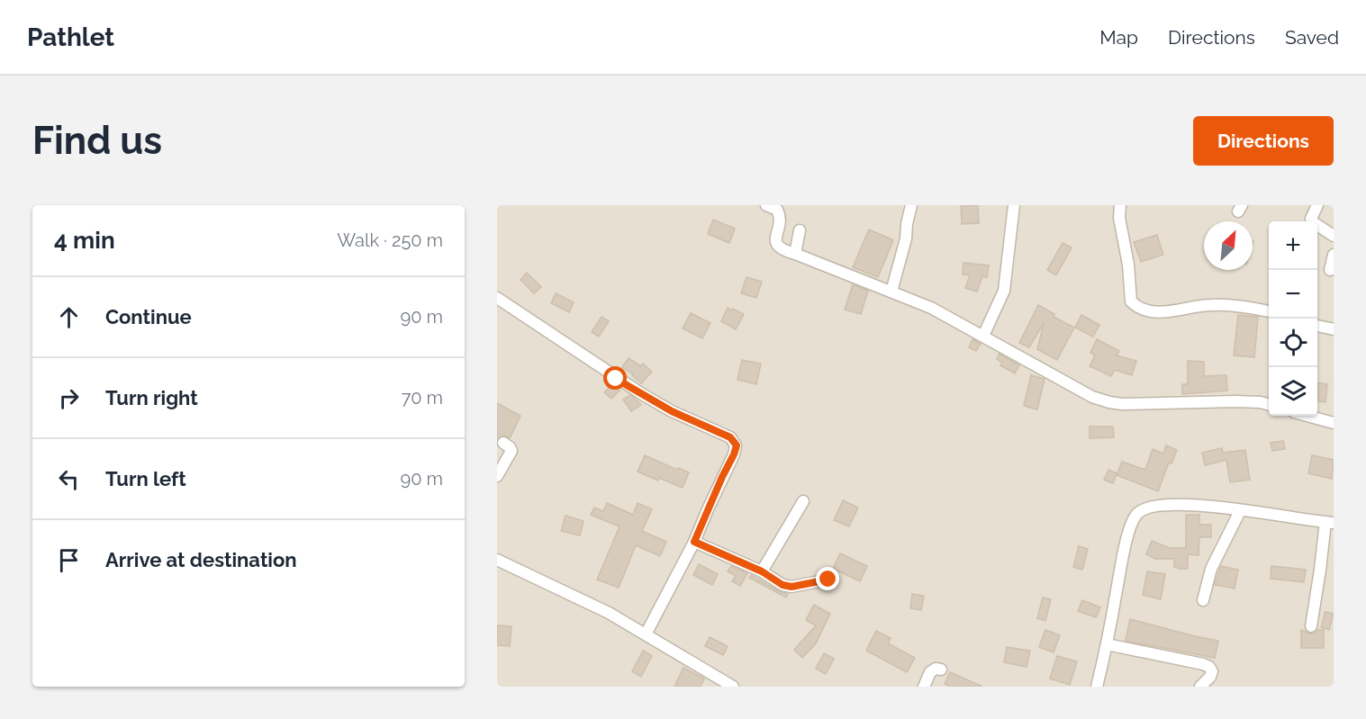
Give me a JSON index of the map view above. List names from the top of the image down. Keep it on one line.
{"north":"top right","page":{"header":"Pathlet","nav":["Map","Directions","Saved"],"buttons":"Directions","title":"Find us","heading":["4 min","Walk · 250 m"],"map_buttons":["+","−"],"list":[["Continue","90 m"],["Turn right","70 m"],["Turn left","90 m"],"Arrive at destination"]}}
